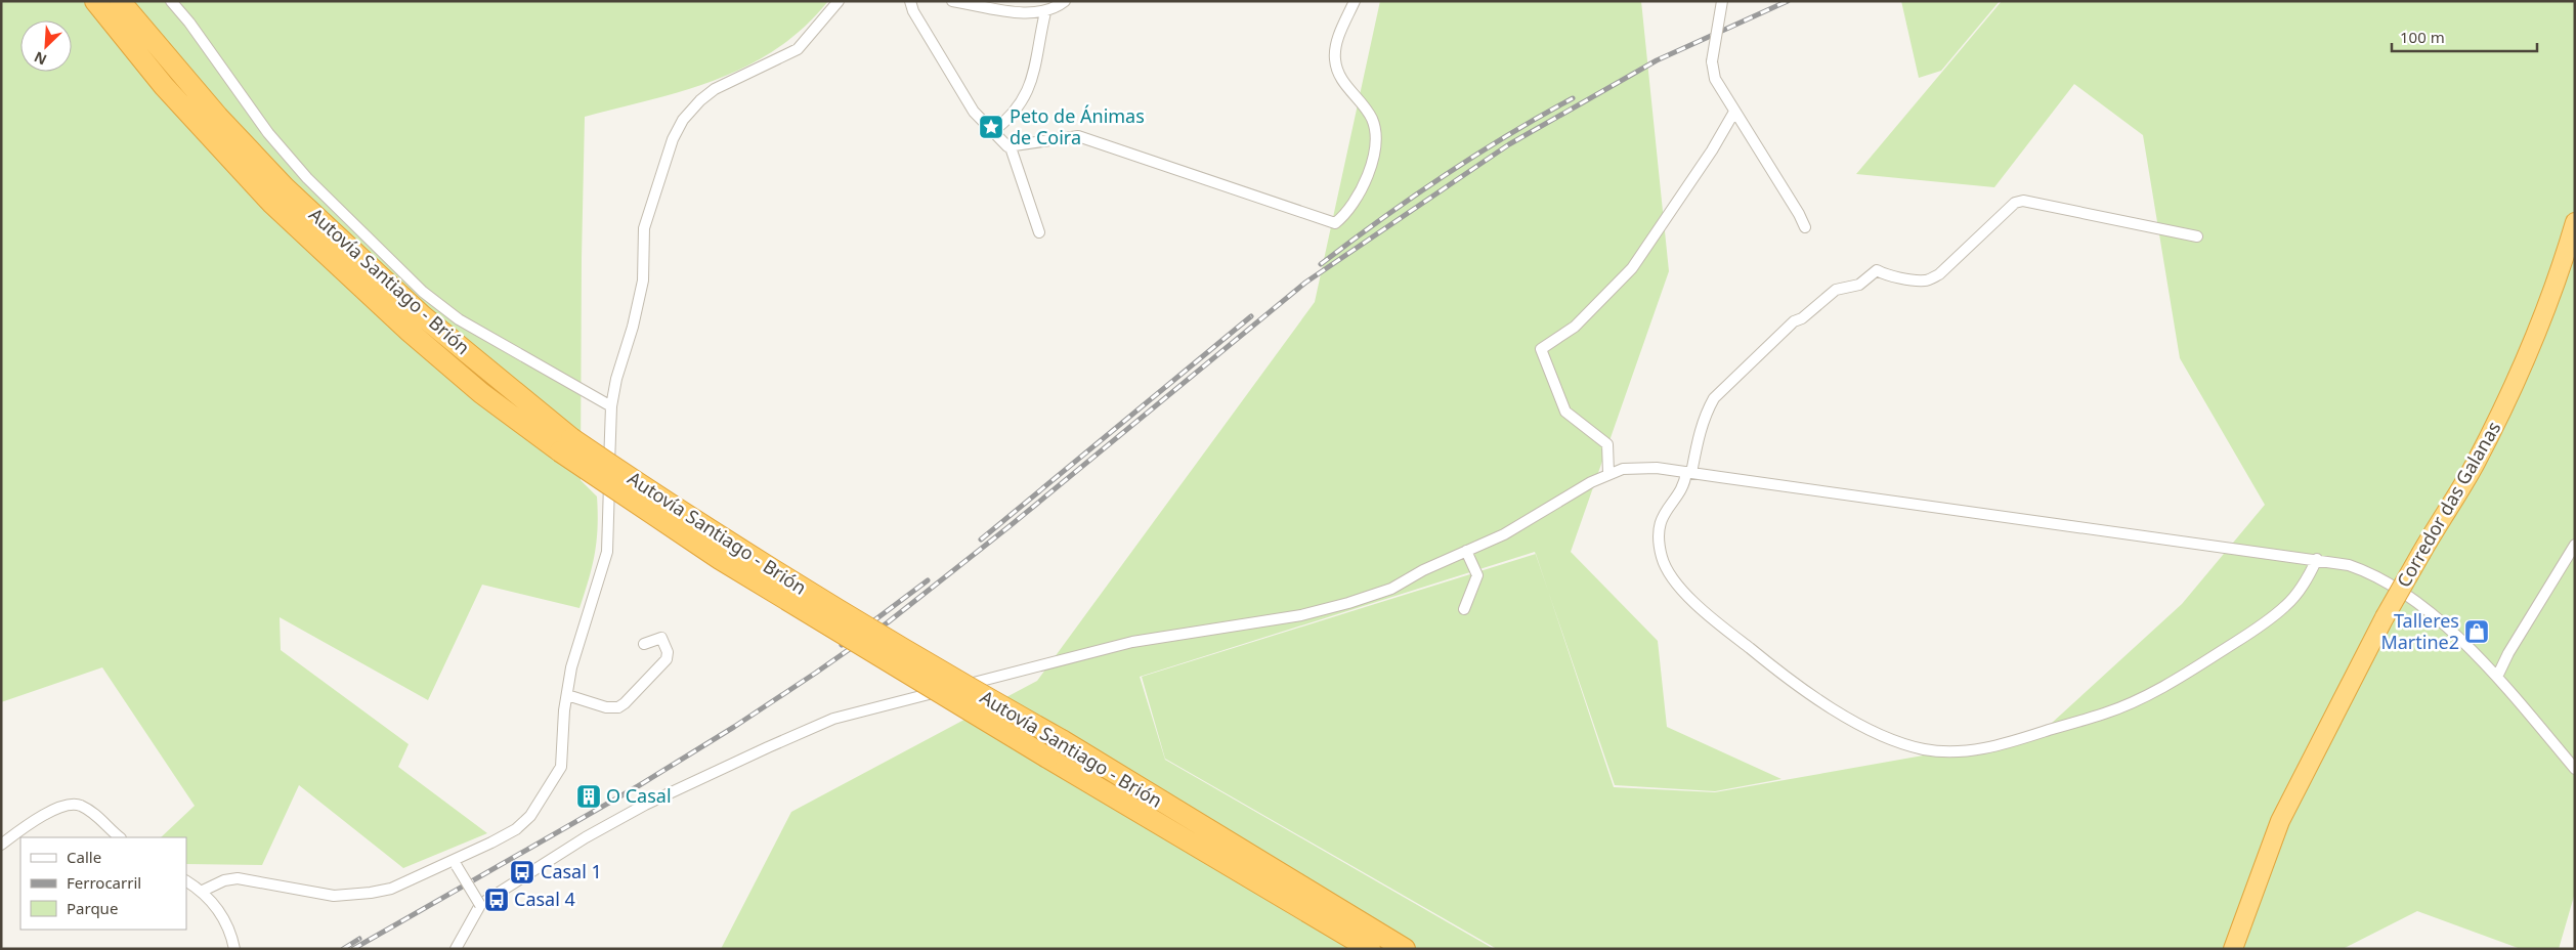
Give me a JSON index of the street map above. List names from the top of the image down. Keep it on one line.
{"streets":{"highway":["Autovía Santiago - Brión","Corredor das Galanas"]},"places":{"place":["Peto de Ánimas de Coira"],"shop":["Talleres Martine2"],"building":["O Casal"],"bus stop":["Casal 1","Casal 4"]},"legend":["Calle","Ferrocarril","Parque"],"scale_bar":"100 m","north":"bottom left"}
